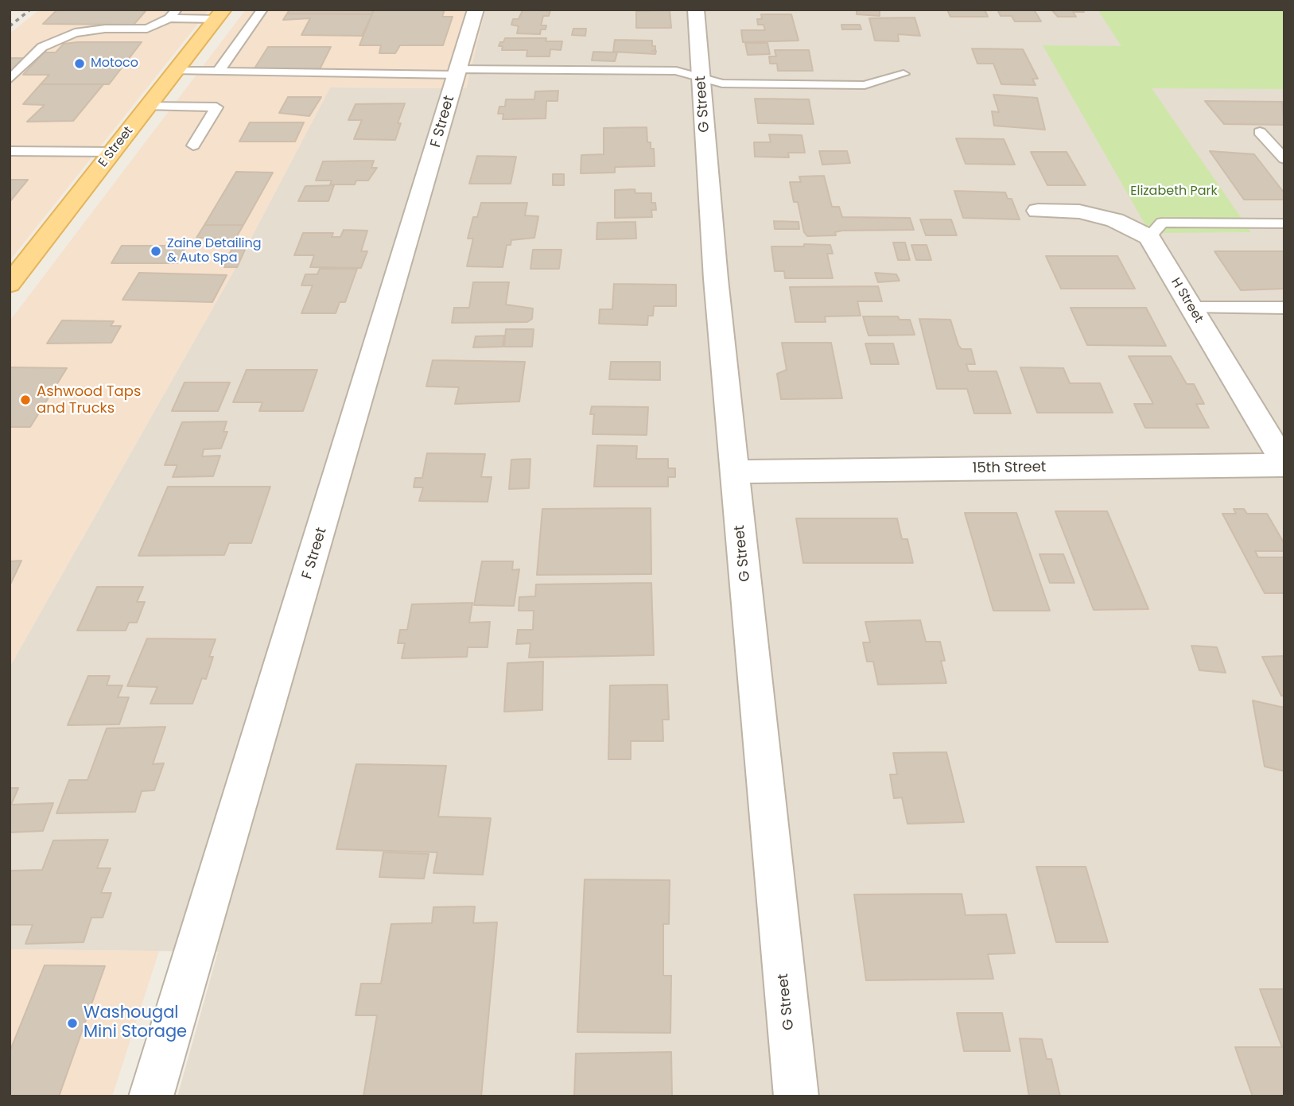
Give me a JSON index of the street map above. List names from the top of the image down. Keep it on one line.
{"streets":{"main road":["E Street"],"street":["G Street","F Street","H Street","15th Street"]},"crossings":[["G Street","15th Street"],["H Street","15th Street"]],"parks":["Elizabeth Park"],"places":["Motoco","Zaine Detailing & Auto Spa","Ashwood Taps and Trucks","Washougal Mini Storage"]}
